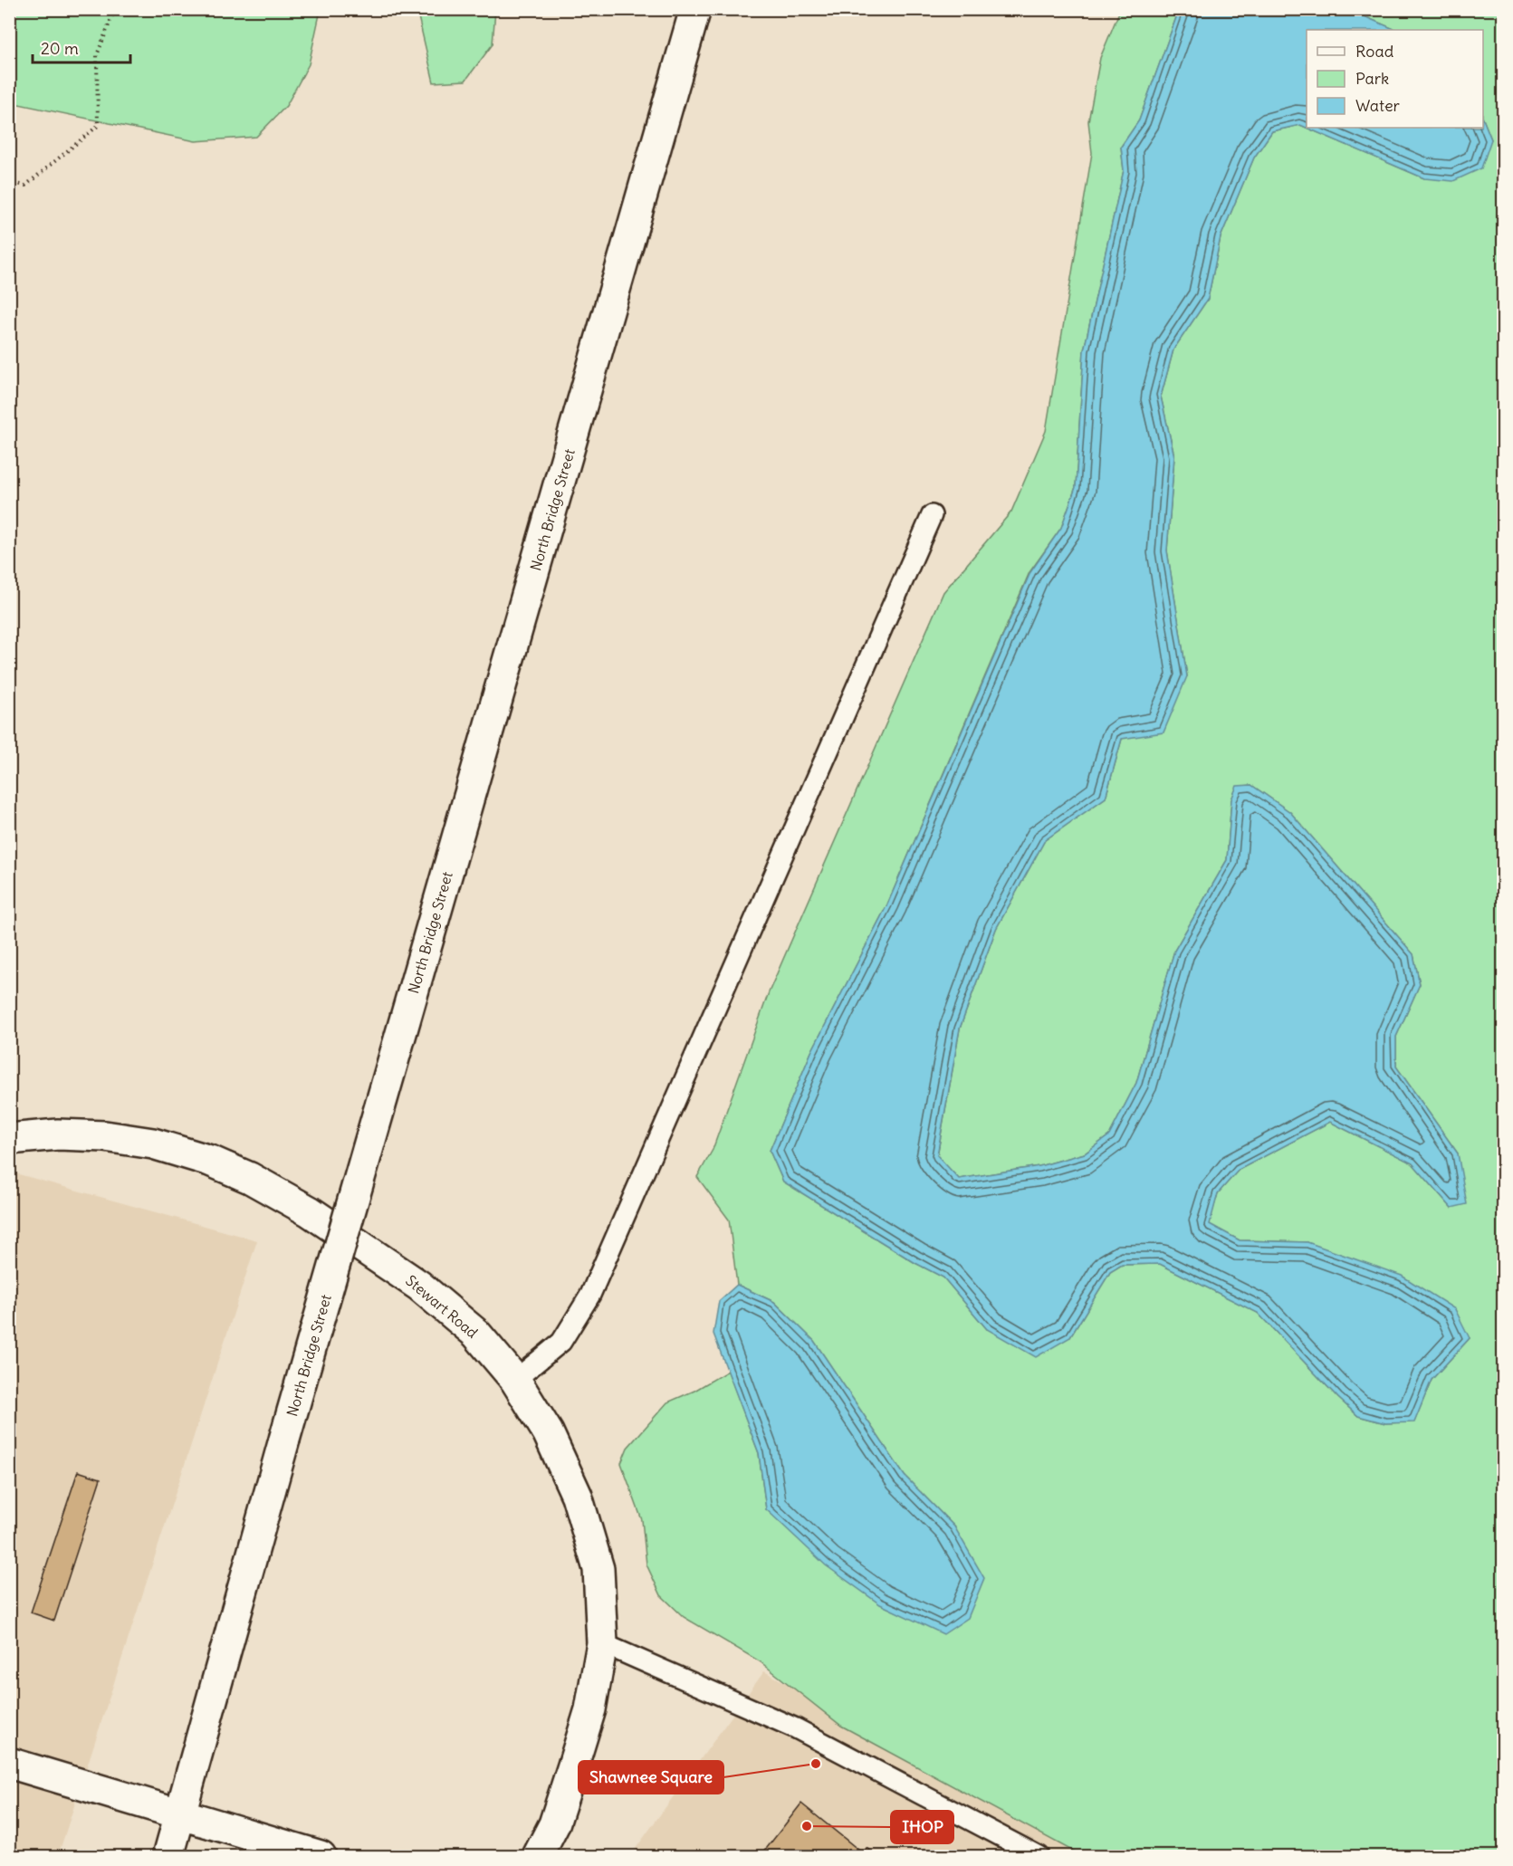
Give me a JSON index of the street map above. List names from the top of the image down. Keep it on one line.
{"streets":{"main road":["North Bridge Street","Stewart Road"]},"places":["Shawnee Square","IHOP"],"legend":["Road","Park","Water"],"scale_bar":"20 m"}
